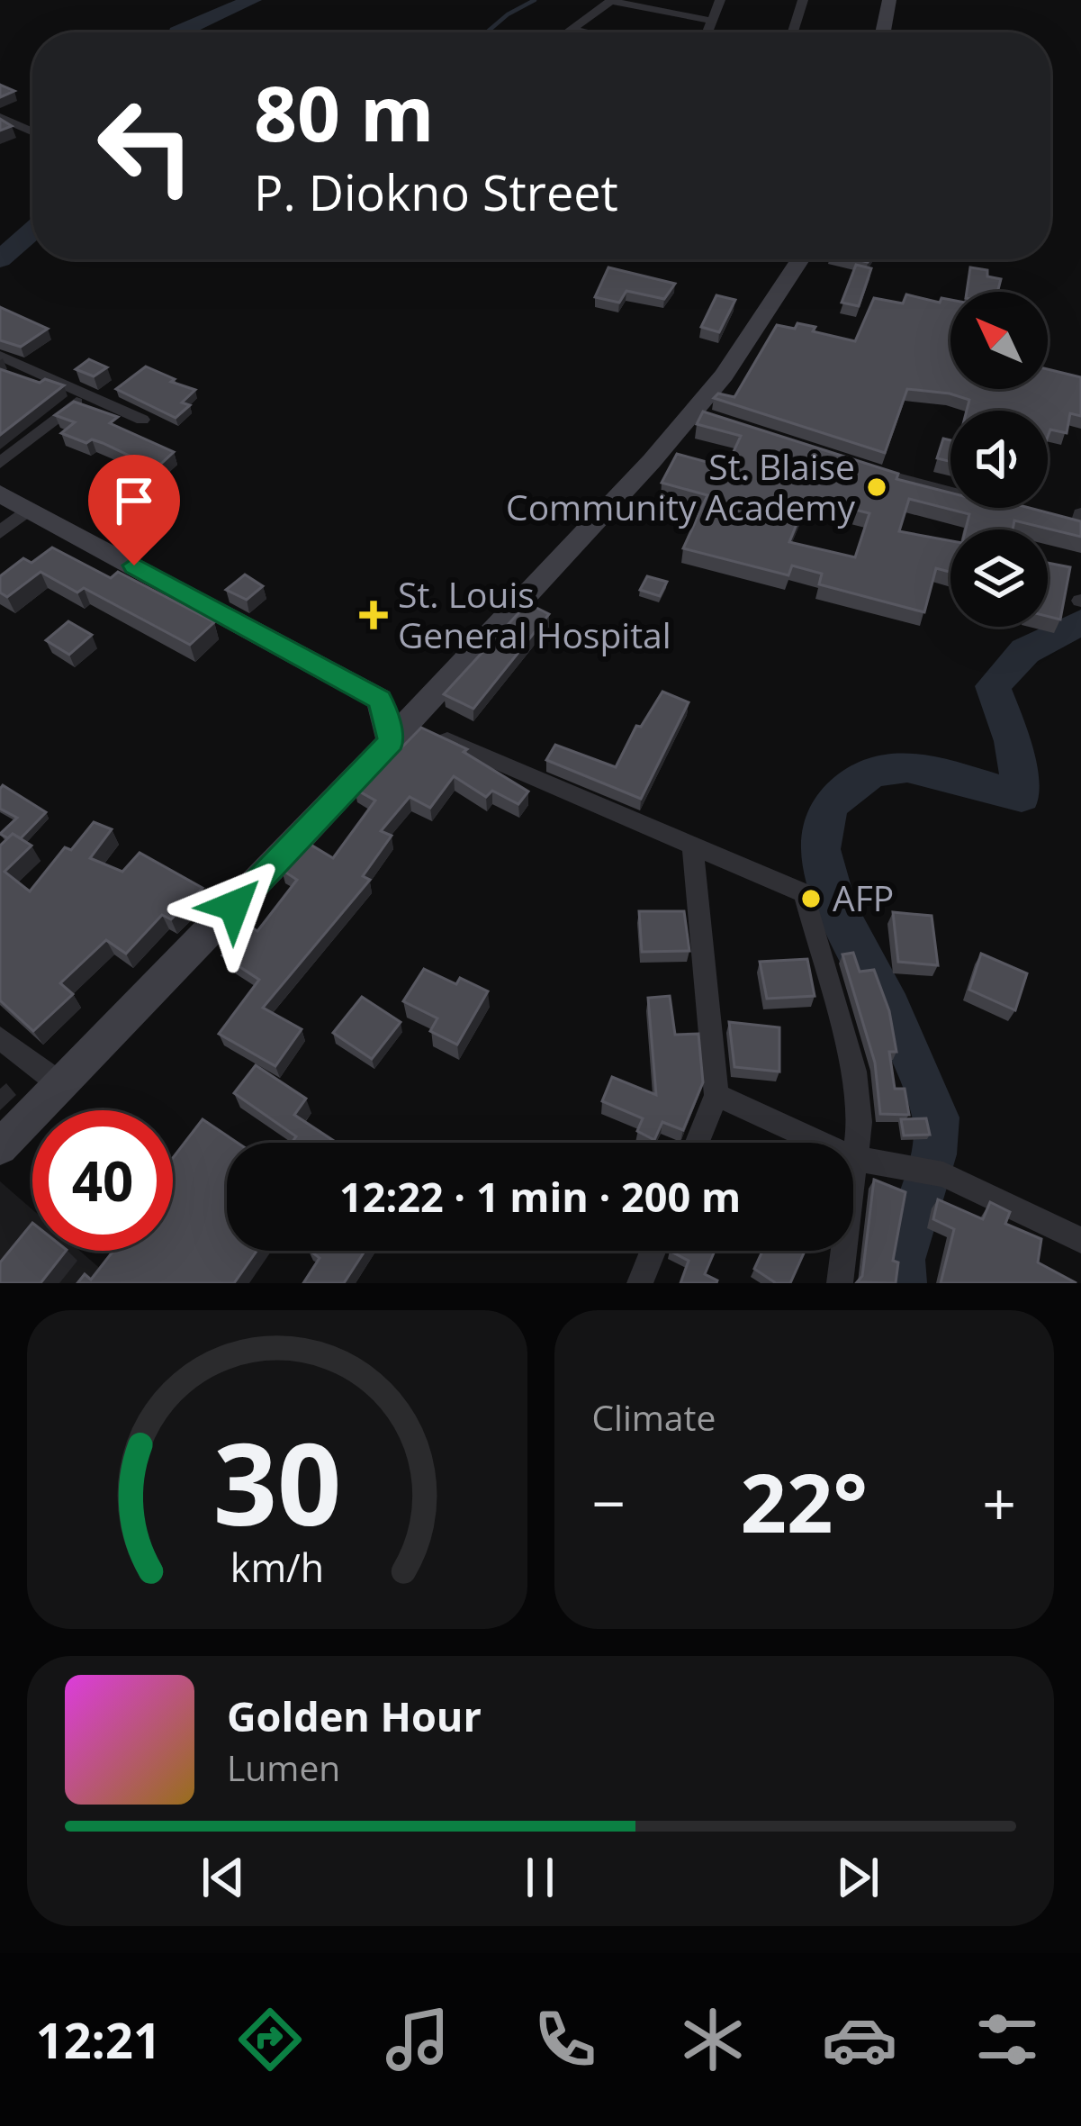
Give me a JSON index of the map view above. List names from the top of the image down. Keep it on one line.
{"places":{"other":["St. Blaise Community Academy","AFP"],"health":["St. Louis General Hospital"]},"north":"top left","page":{"turn":["80 m","P. Diokno Street"],"limit":"40","trip":"12:22 · 1 min · 200 m","tile":"Climate","heat":["−","22°","+"],"song":["Golden Hour","Lumen"],"tabs":"12:21","gauge":["30","km/h"]}}
